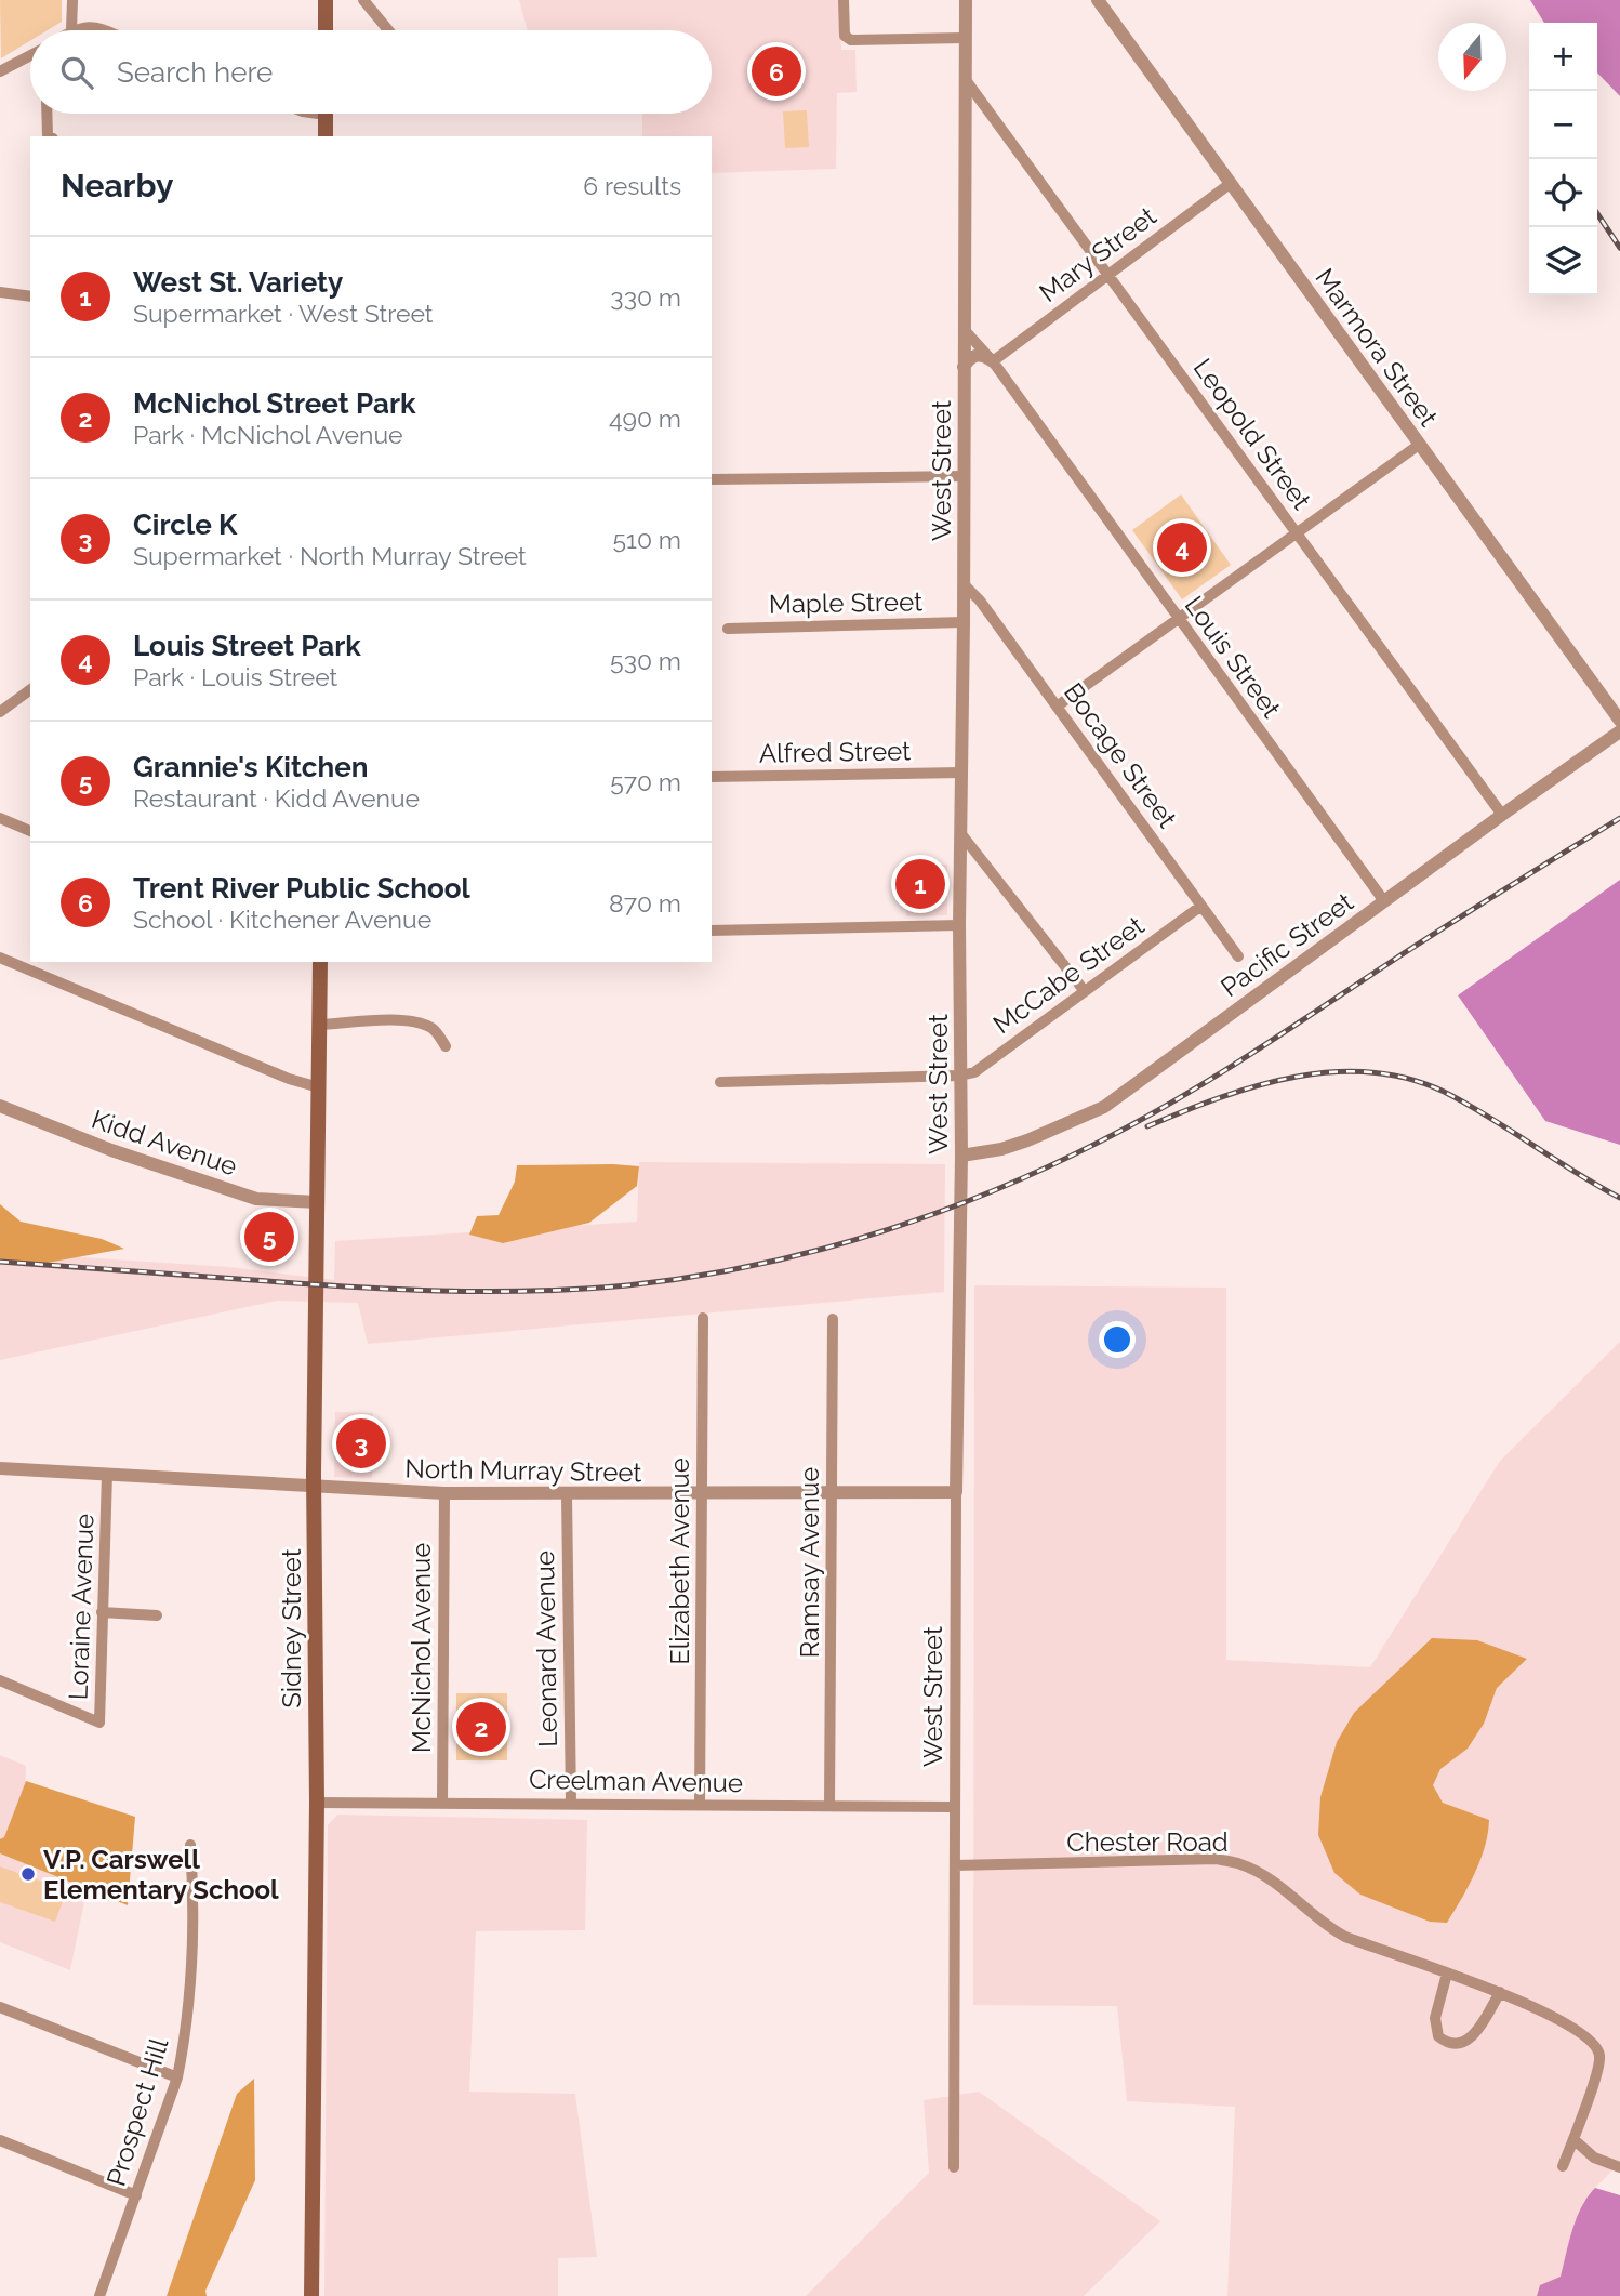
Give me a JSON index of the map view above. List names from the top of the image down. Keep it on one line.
{"streets":{"main road":["Sidney Street"],"street":["Mary Street","Marmora Street","Leopold Street","West Street","Maple Street","Louis Street","Alfred Street","Bocage Street","Pacific Street","McCabe Street","Kidd Avenue","North Murray Street","Elizabeth Avenue","Ramsay Avenue","Loraine Avenue","McNichol Avenue","Leonard Avenue","Creelman Avenue","Chester Road","Prospect Hill"]},"crossings":[["Mary Street","Marmora Street"],["Mary Street","Leopold Street"],["Mary Street","Louis Street"],["Leopold Street","West Street"],["Leopold Street","Pacific Street"],["West Street","Maple Street"],["West Street","Louis Street"],["West Street","Alfred Street"],["West Street","Bocage Street"],["West Street","Pacific Street"],["West Street","McCabe Street"],["West Street","North Murray Street"],["West Street","Creelman Avenue"],["West Street","Chester Road"],["Louis Street","Pacific Street"],["Bocage Street","McCabe Street"],["Kidd Avenue","Sidney Street"],["North Murray Street","Elizabeth Avenue"],["North Murray Street","Ramsay Avenue"],["North Murray Street","Loraine Avenue"],["North Murray Street","Sidney Street"],["North Murray Street","McNichol Avenue"],["North Murray Street","Leonard Avenue"],["Elizabeth Avenue","Creelman Avenue"],["Ramsay Avenue","Creelman Avenue"],["Sidney Street","Creelman Avenue"],["McNichol Avenue","Creelman Avenue"],["Leonard Avenue","Creelman Avenue"]],"places":["V.P. Carswell Elementary School"],"north":"bottom","page":{"map_buttons":["+","−"],"search":"Search here","pins":["6","4","1","5","3","2"],"heading":["Nearby","6 results"],"list":[{"mark":"1","name":"West St. Variety","note":"Supermarket · West Street","value":"330 m"},{"mark":"2","name":"McNichol Street Park","note":"Park · McNichol Avenue","value":"490 m"},{"mark":"3","name":"Circle K","note":"Supermarket · North Murray Street","value":"510 m"},{"mark":"4","name":"Louis Street Park","note":"Park · Louis Street","value":"530 m"},{"mark":"5","name":"Grannie's Kitchen","note":"Restaurant · Kidd Avenue","value":"570 m"},{"mark":"6","name":"Trent River Public School","note":"School · Kitchener Avenue","value":"870 m"}]}}
